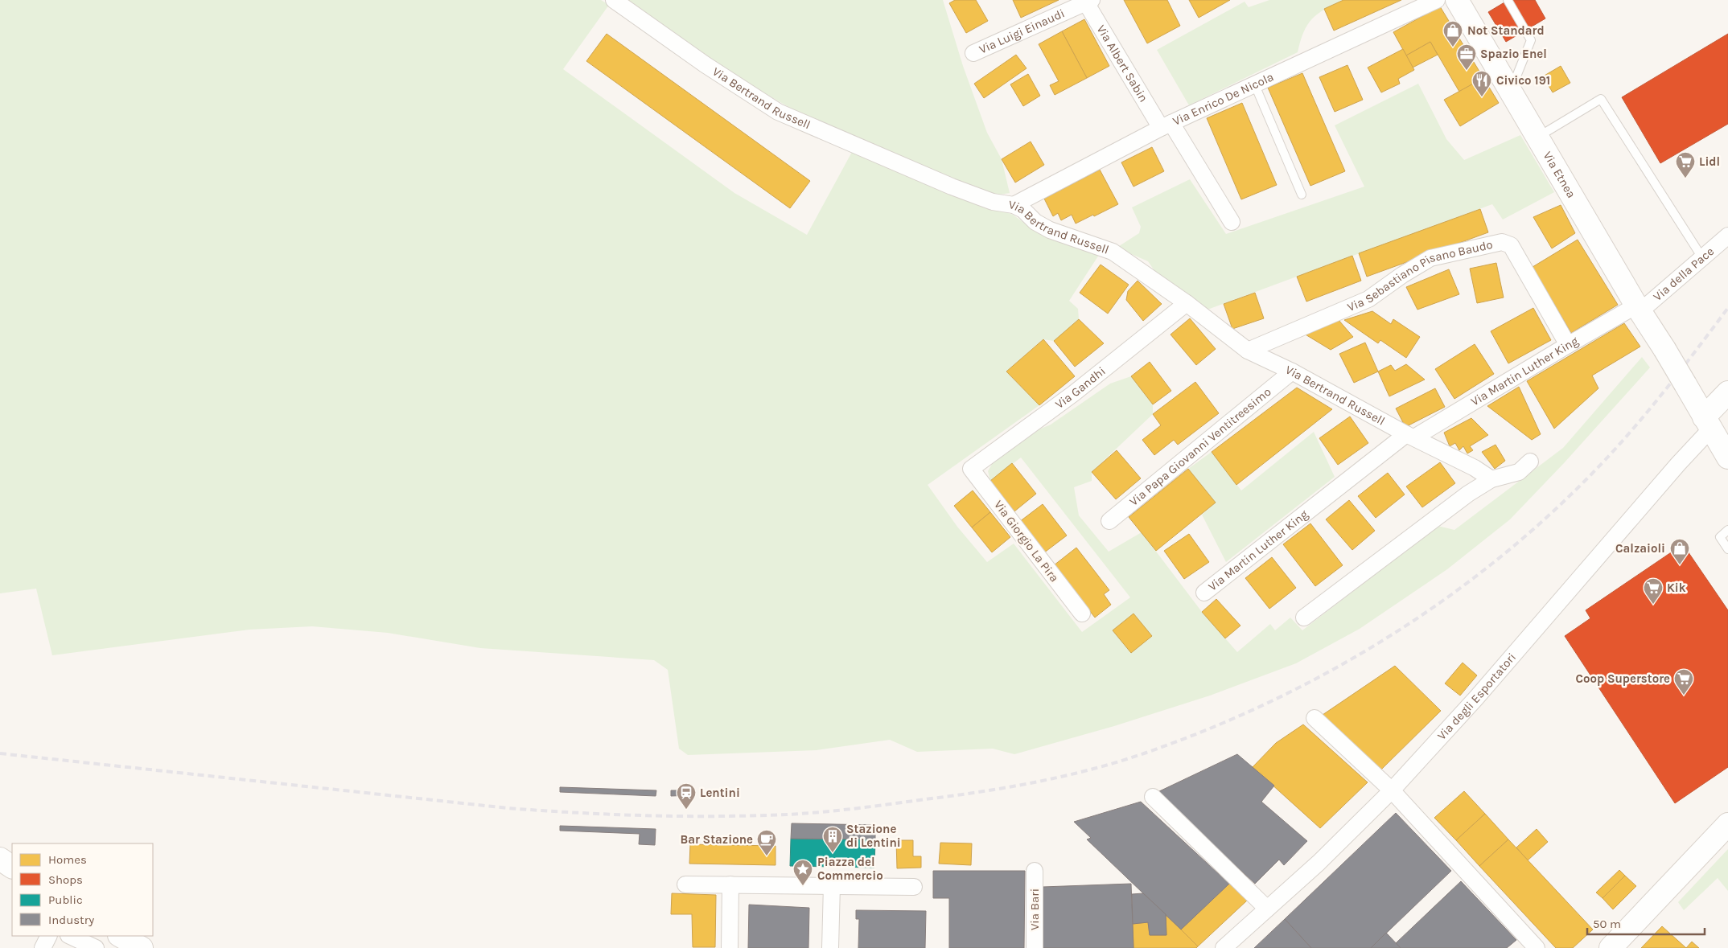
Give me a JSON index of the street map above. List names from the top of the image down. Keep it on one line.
{"streets":{"main road":["Via Etnea"],"street":["Via Luigi Einaudi","Via Albert Sabin","Via Bertrand Russell","Via Enrico De Nicola","Via della Pace","Via Sebastiano Pisano Baudo","Via Martin Luther King","Via Gandhi","Via Papa Giovanni Ventitreesimo","Via Giorgio La Pira","Via degli Esportatori","Via Bari"]},"crossings":[["Via Luigi Einaudi","Via Albert Sabin"],["Via Albert Sabin","Via Enrico De Nicola"],["Via Bertrand Russell","Via Enrico De Nicola"],["Via Bertrand Russell","Via Sebastiano Pisano Baudo"],["Via Bertrand Russell","Via Martin Luther King"],["Via Bertrand Russell","Via Gandhi"],["Via Bertrand Russell","Via Papa Giovanni Ventitreesimo"],["Via Etnea","Via della Pace"],["Via Etnea","Via Martin Luther King"],["Via Etnea","Via degli Esportatori"],["Via della Pace","Via Martin Luther King"],["Via Sebastiano Pisano Baudo","Via Martin Luther King"],["Via Gandhi","Via Giorgio La Pira"]],"places":{"shop":["Not Standard","Calzaioli"],"office":["Spazio Enel"],"restaurant":["Civico 191"],"supermarket":["Lidl","Kik","Coop Superstore"],"station":["Lentini"],"building":["Stazione di Lentini"],"cafe":["Bar Stazione"],"place":["Piazza del Commercio"]},"legend":["Homes","Shops","Public","Industry"],"scale_bar":"50 m"}
